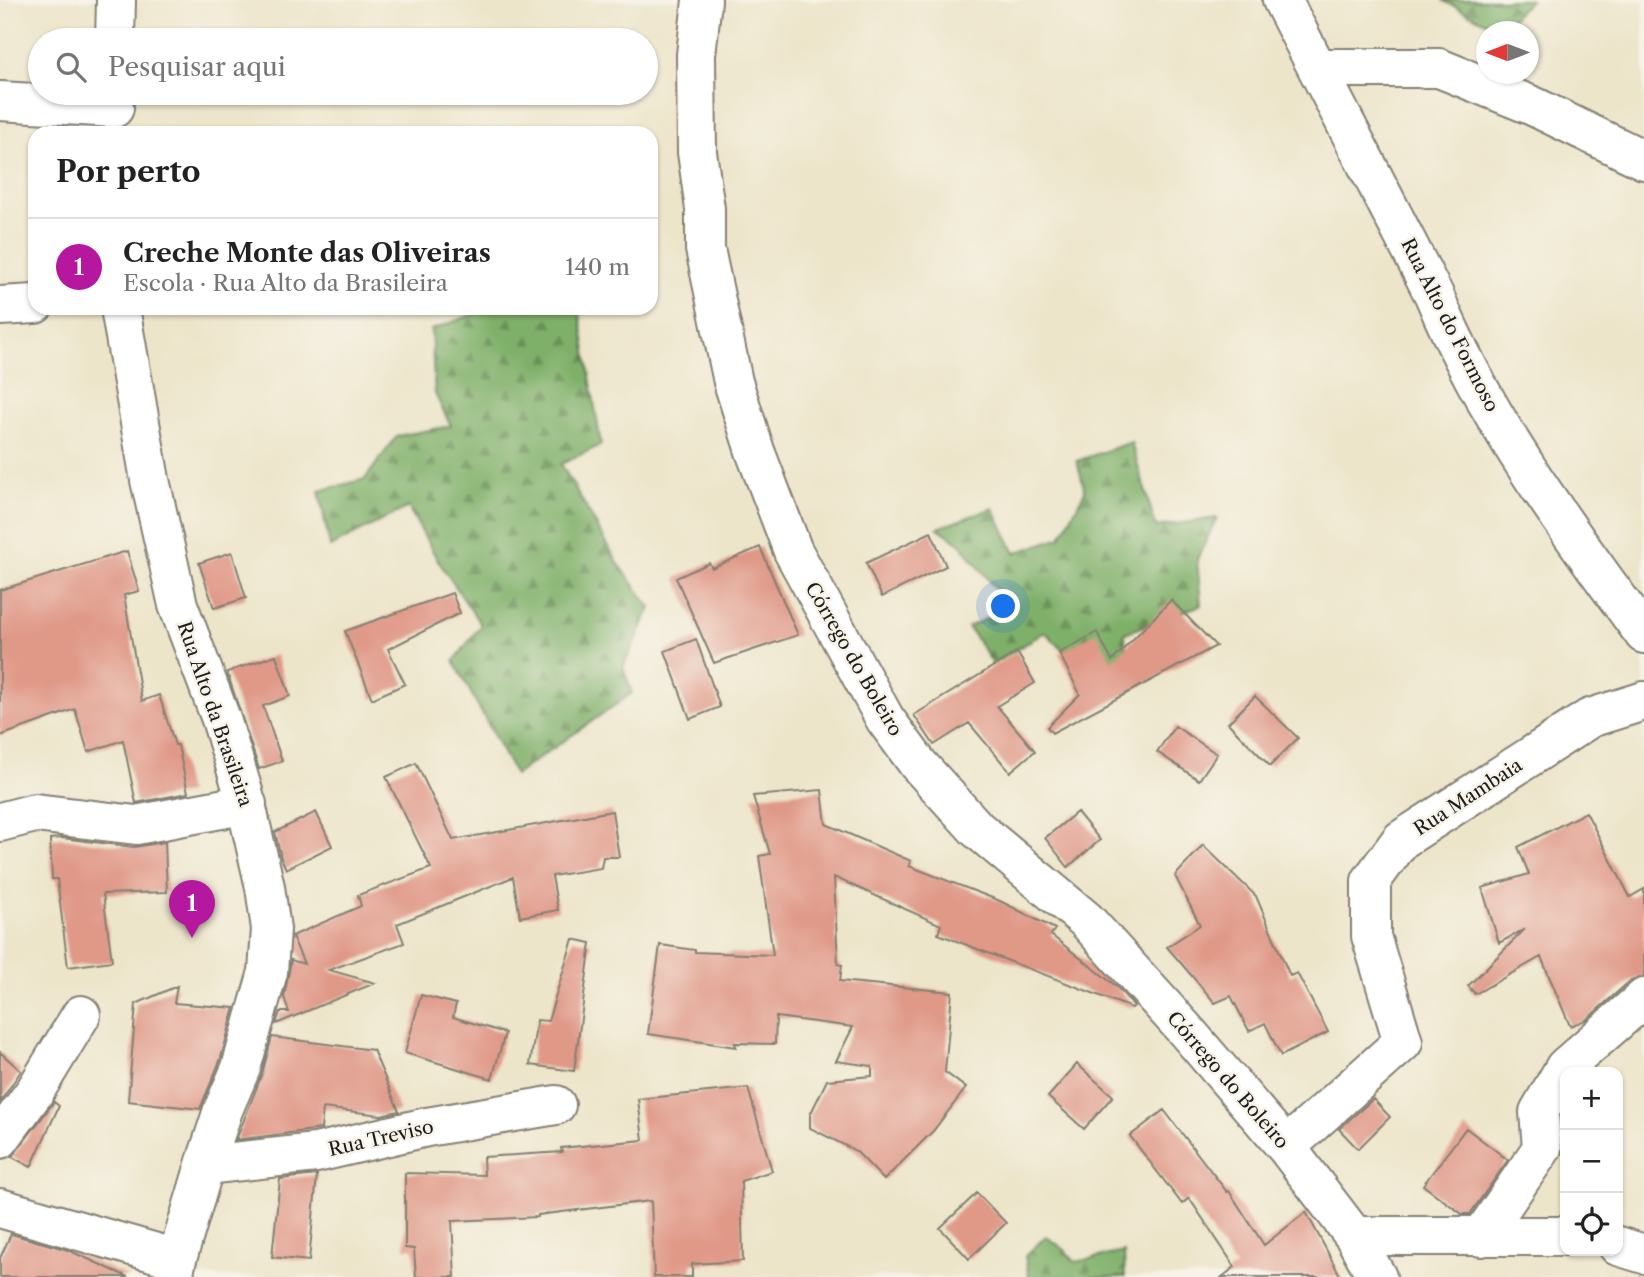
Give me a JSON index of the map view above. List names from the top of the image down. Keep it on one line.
{"streets":{"street":["Rua Alto do Formoso","Córrego do Boleiro","Rua Alto da Brasileira","Rua Mambaia","Rua Treviso"]},"crossings":[["Córrego do Boleiro","Rua Mambaia"],["Rua Alto da Brasileira","Rua Treviso"]],"north":"left","page":{"search":"Pesquisar aqui","heading":"Por perto","list":[{"mark":"1","name":"Creche Monte das Oliveiras","note":"Escola · Rua Alto da Brasileira","value":"140 m"}],"pins":"1","map_buttons":["+","−"]}}
